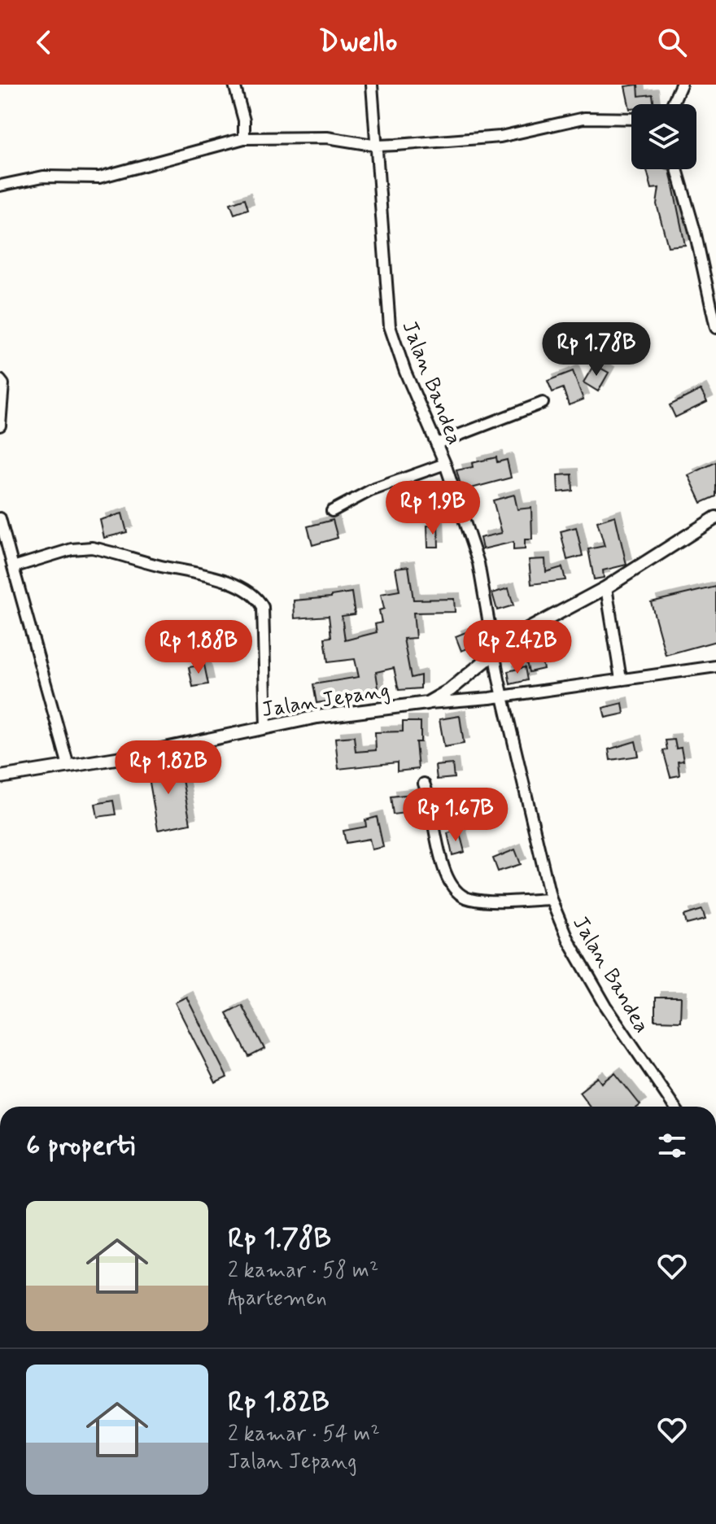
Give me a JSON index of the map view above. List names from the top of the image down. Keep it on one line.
{"streets":{"street":["Jalan Bandea","Jalan Jepang"]},"page":{"header":"Dwello","price":["Rp 1.78B","Rp 1.9B","Rp 1.88B","Rp 2.42B","Rp 1.82B","Rp 1.67B"],"heading":"6 properti","list":[{"name":"Rp 1.78B","note":"2 kamar · 58 m² · Apartemen"},{"name":"Rp 1.82B","note":"2 kamar · 54 m² · Jalan Jepang"}]}}
